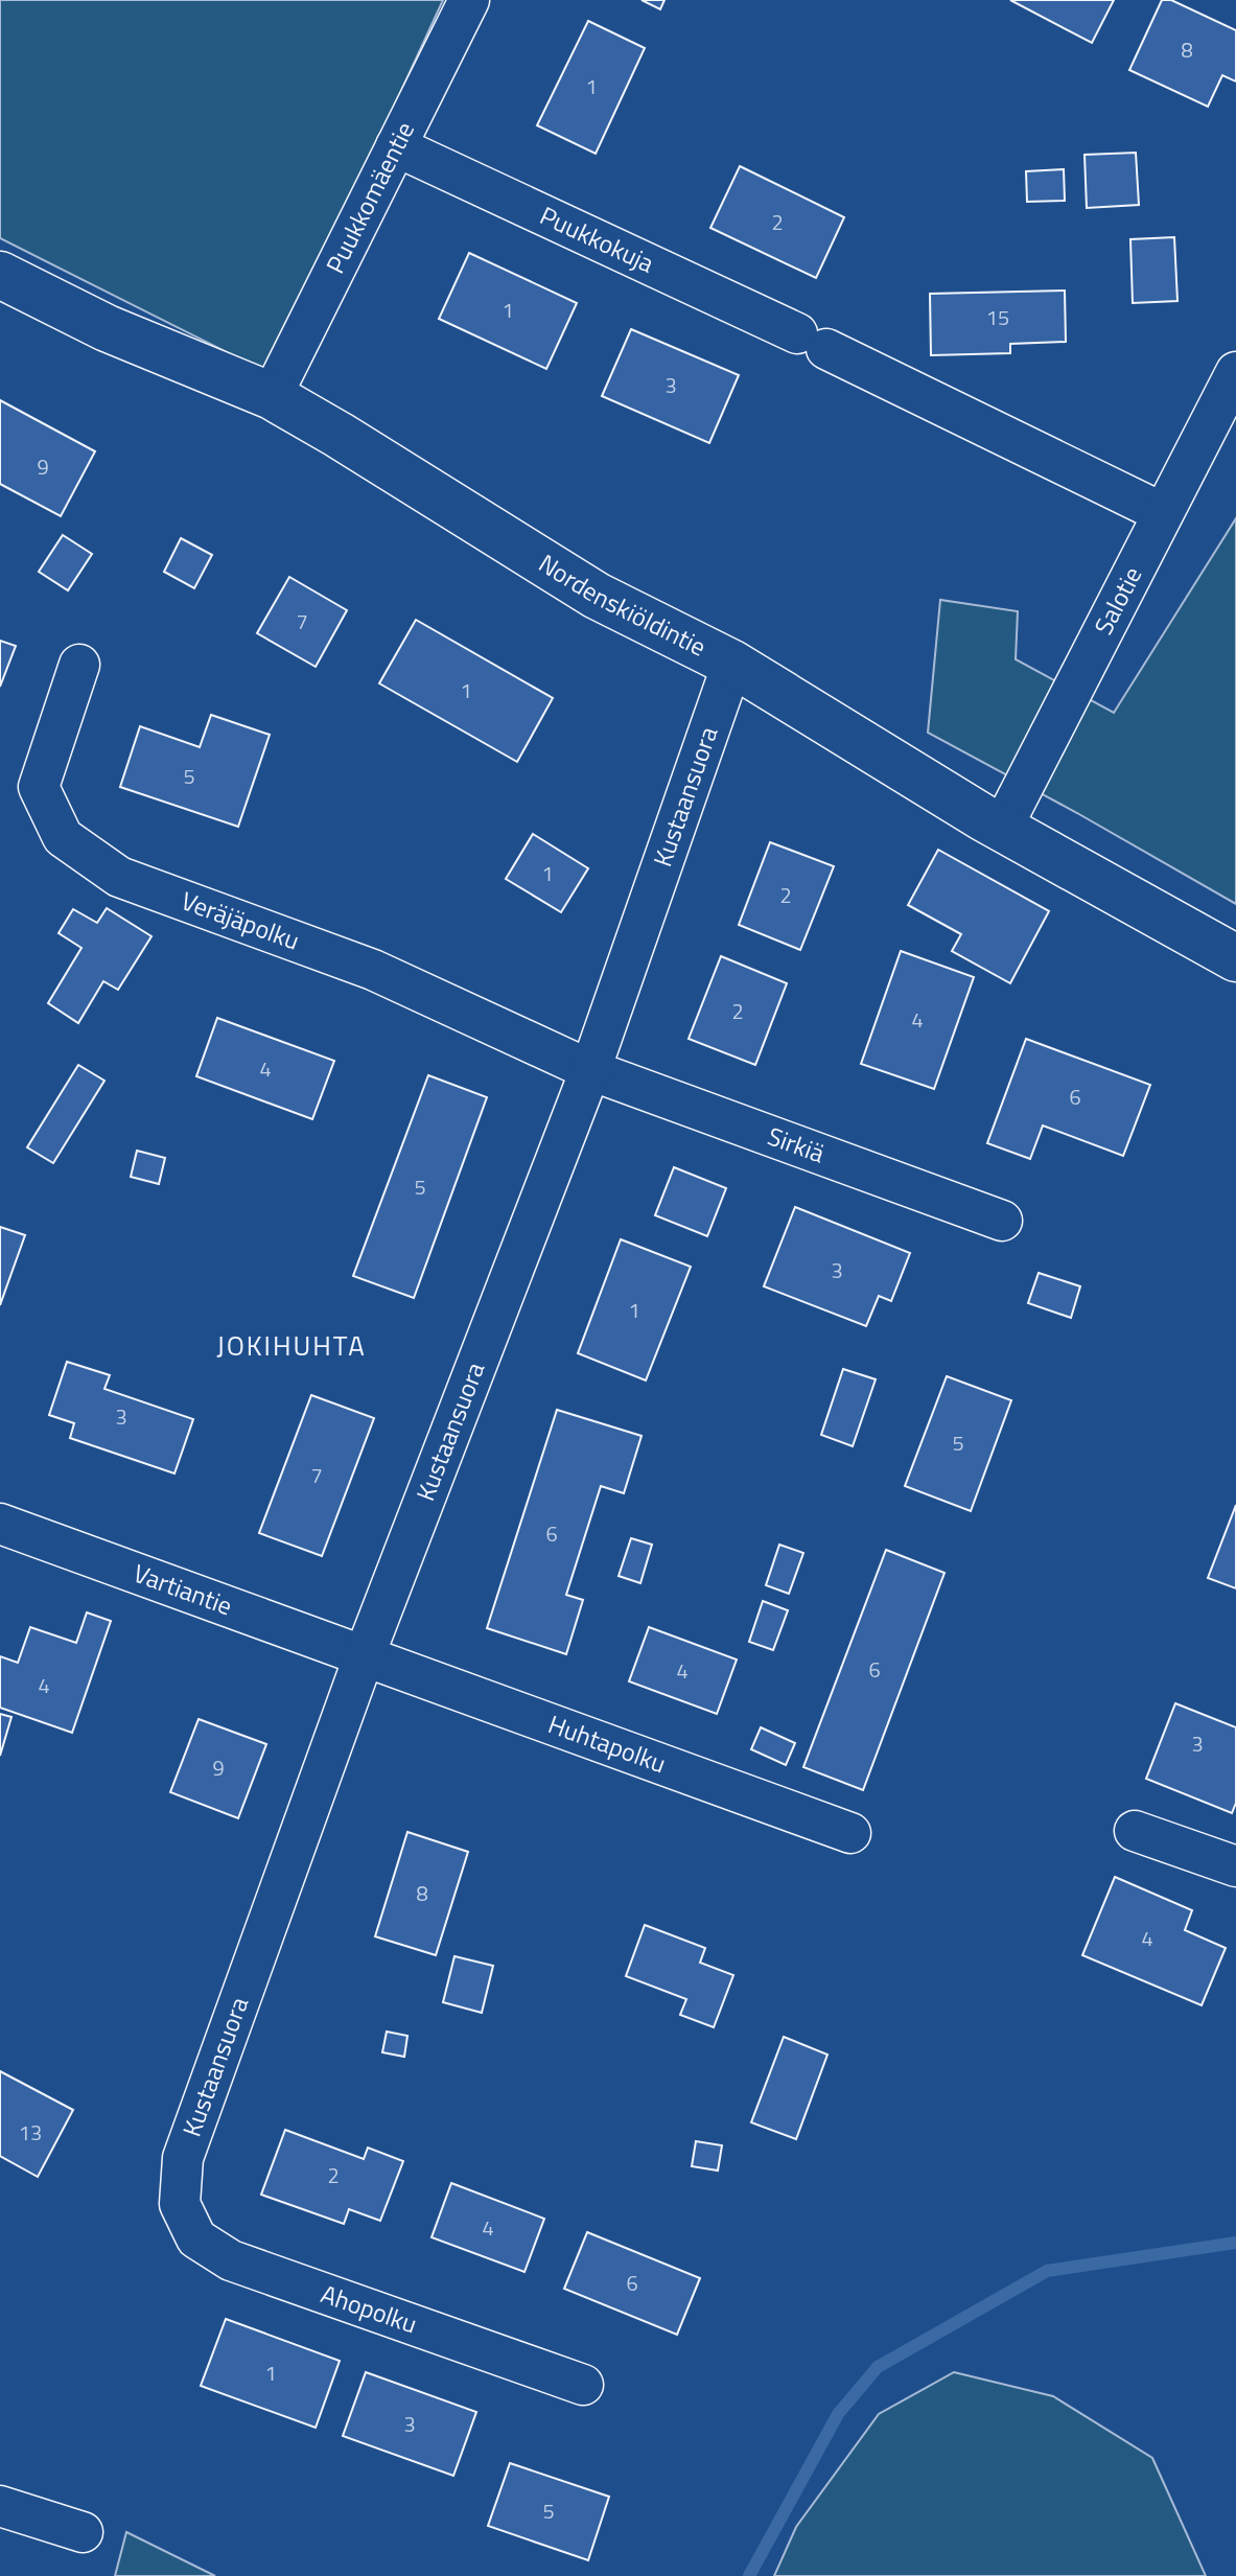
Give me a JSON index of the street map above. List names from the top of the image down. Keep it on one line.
{"streets":{"main road":["Nordenskiöldintie"],"street":["Puukkomäentie","Puukkokuja","Salotie","Kustaansuora","Veräjäpolku","Sirkiä","Vartiantie","Huhtapolku","Ahopolku"]},"crossings":[["Puukkomäentie","Puukkokuja"],["Puukkomäentie","Nordenskiöldintie"],["Puukkokuja","Salotie"],["Salotie","Nordenskiöldintie"],["Nordenskiöldintie","Kustaansuora"],["Kustaansuora","Veräjäpolku"],["Kustaansuora","Sirkiä"],["Kustaansuora","Vartiantie"],["Kustaansuora","Huhtapolku"],["Kustaansuora","Ahopolku"],["Veräjäpolku","Sirkiä"],["Vartiantie","Huhtapolku"]],"districts":["JOKIHUHTA"],"house_numbers":["8","1","2","1","15","3","9","7","1","5","1","2","2","4","4","6","5","3","1","3","5","7","6","6","4","4","3","9","8","4","13","2","4","6","1","3","5"]}
